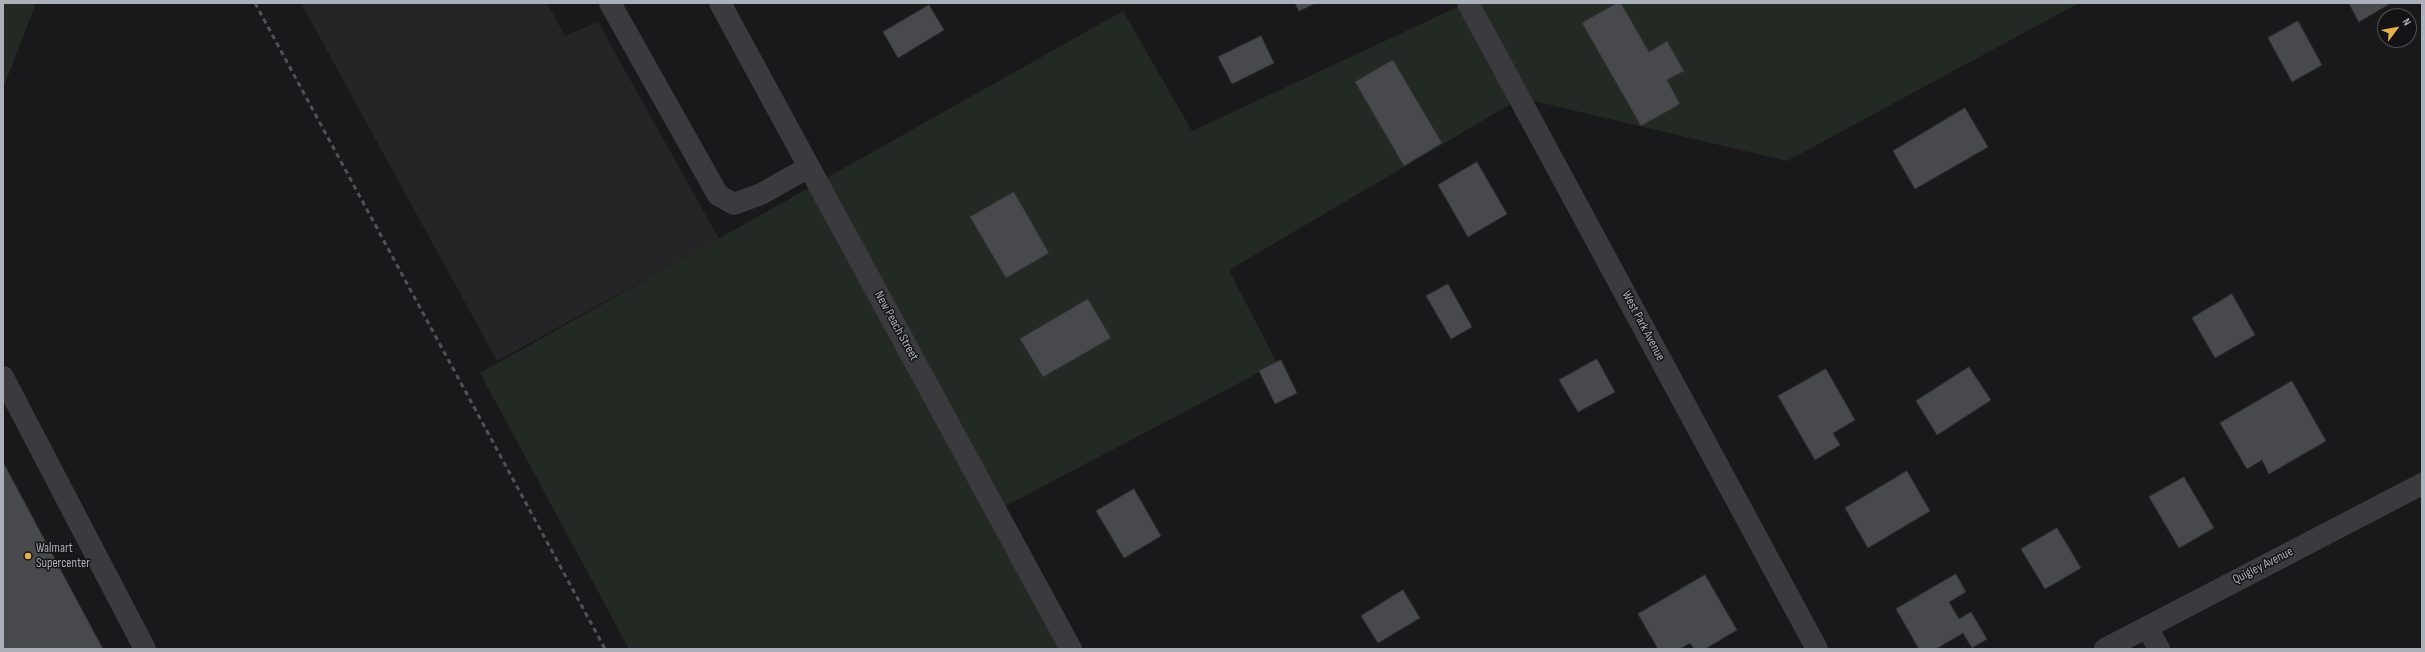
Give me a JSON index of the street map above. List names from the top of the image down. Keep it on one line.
{"streets":{"street":["New Peach Street","West Park Avenue","Quigley Avenue"]},"places":["Walmart Supercenter"],"north":"top right"}
